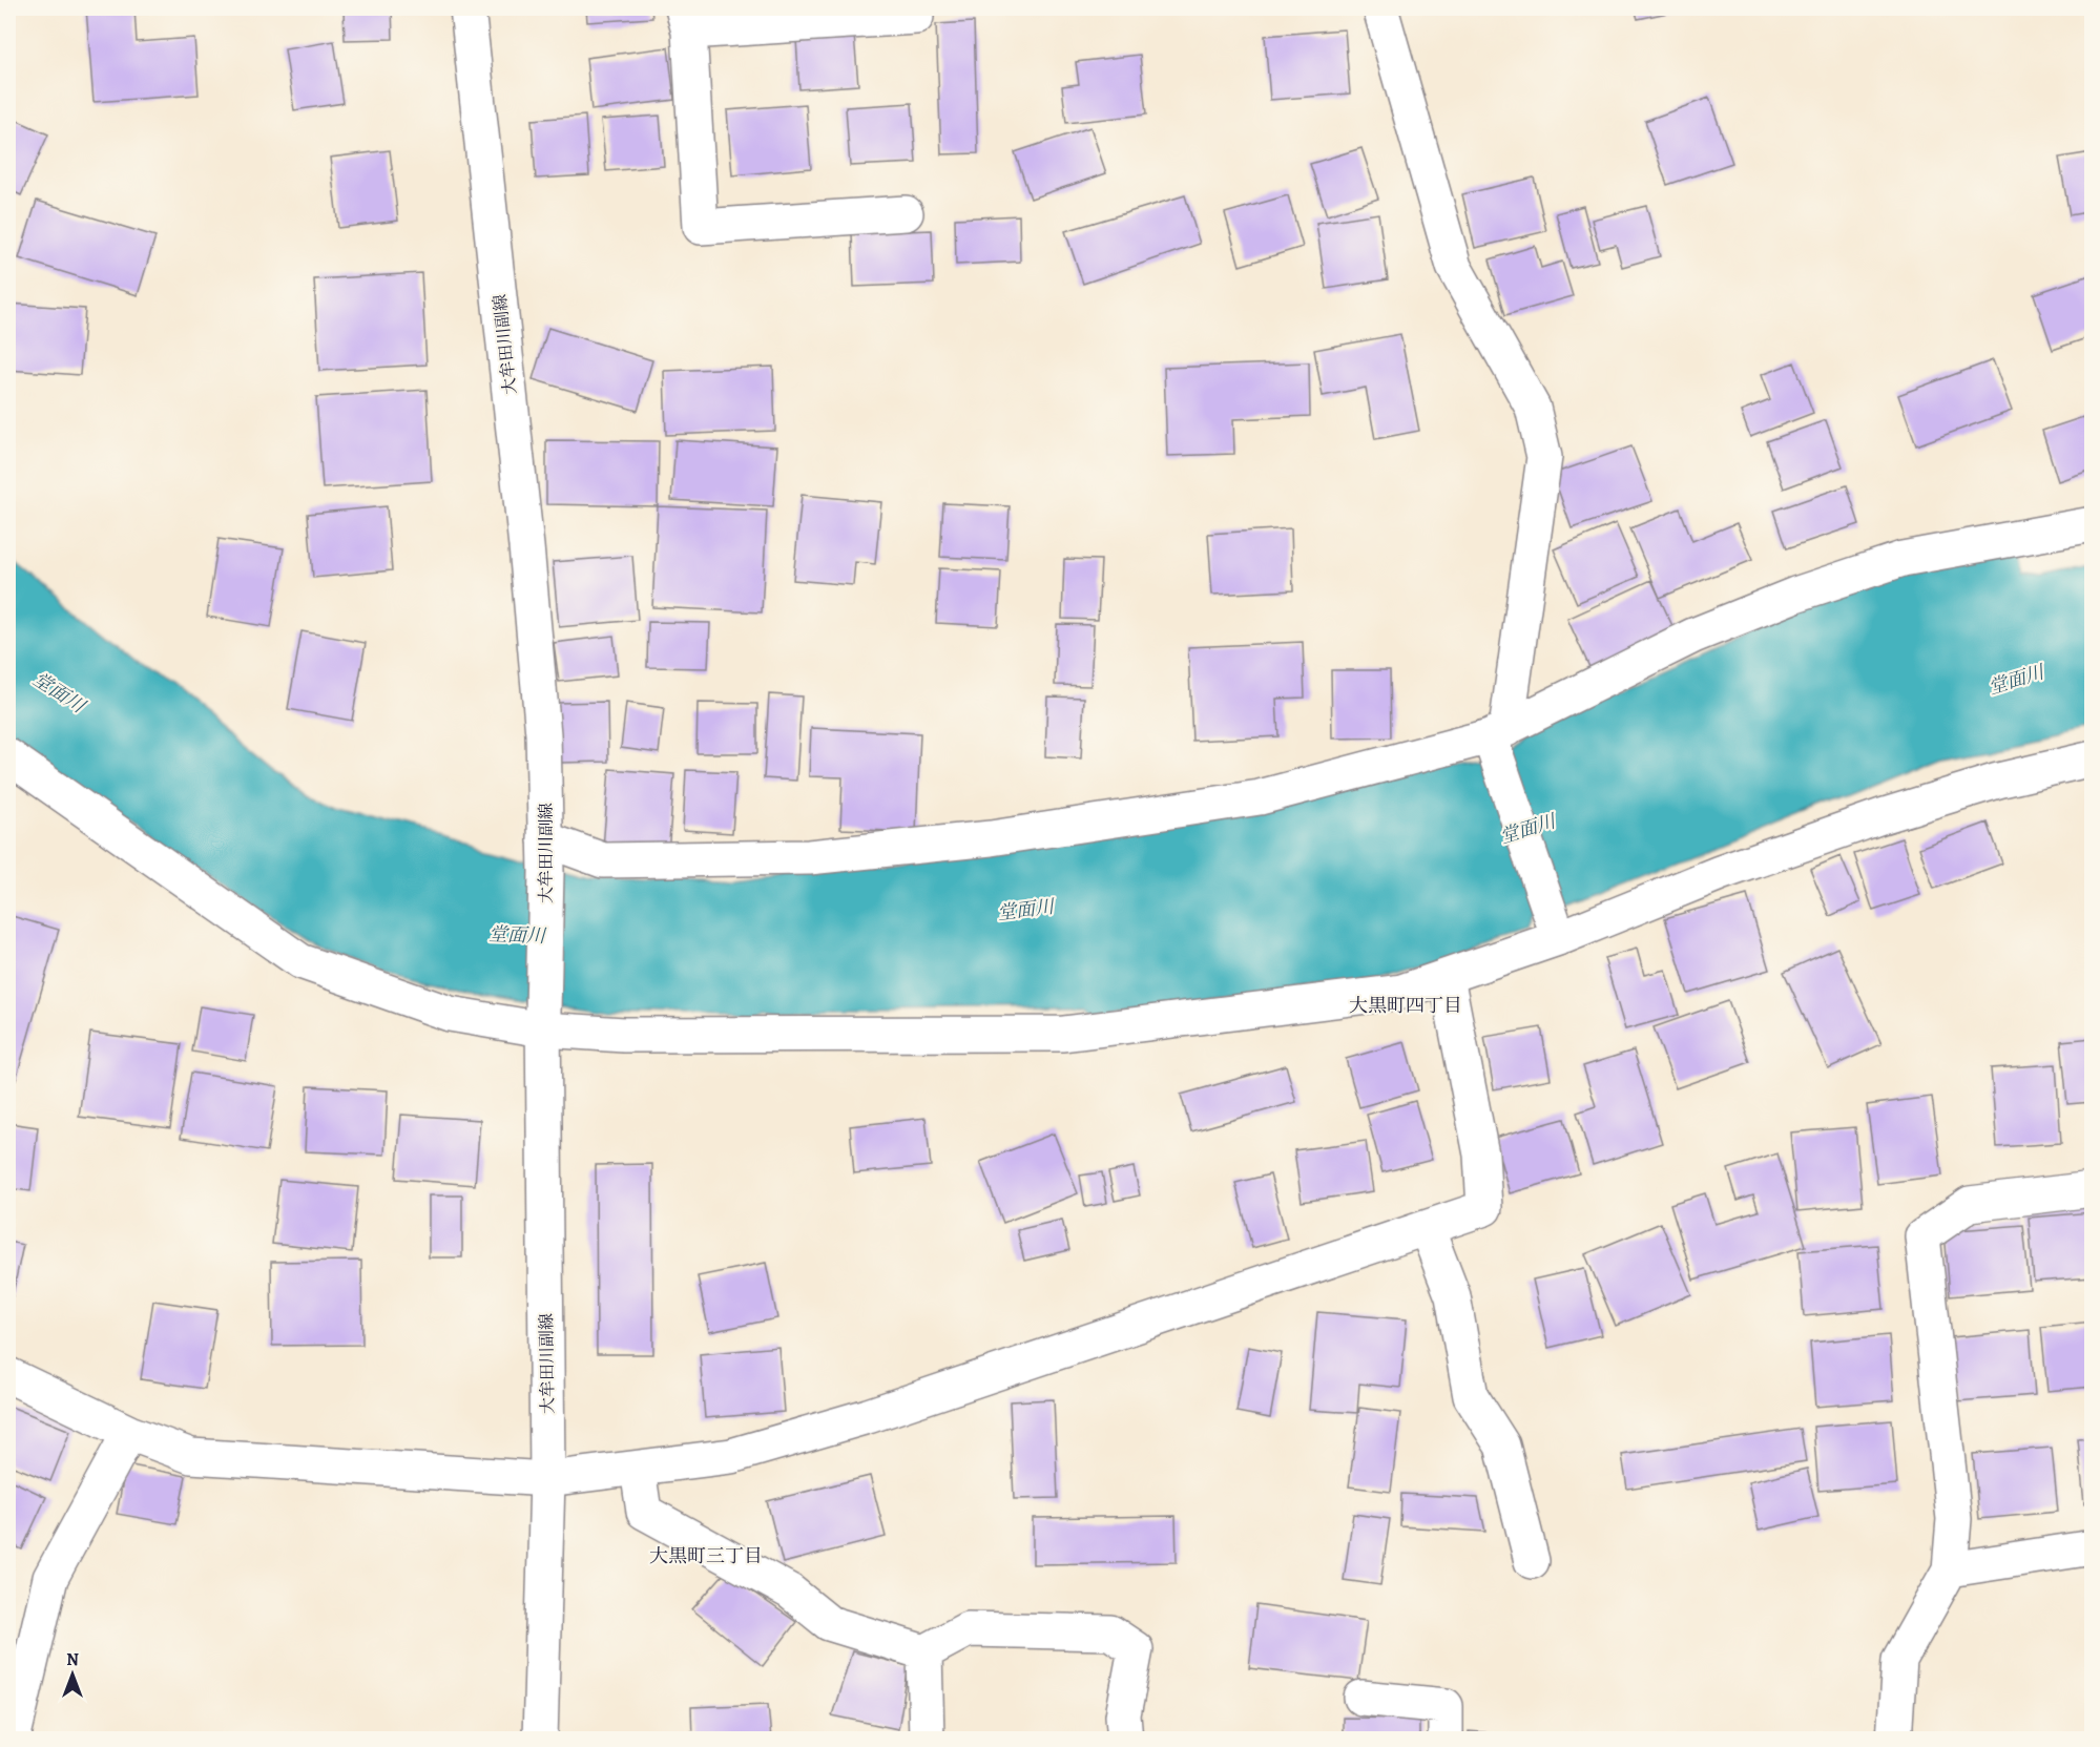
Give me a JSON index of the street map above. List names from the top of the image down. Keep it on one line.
{"streets":{"street":["大牟田川副線"]},"districts":["大黒町四丁目","大黒町三丁目"],"water":["堂面川"],"north":"top"}
